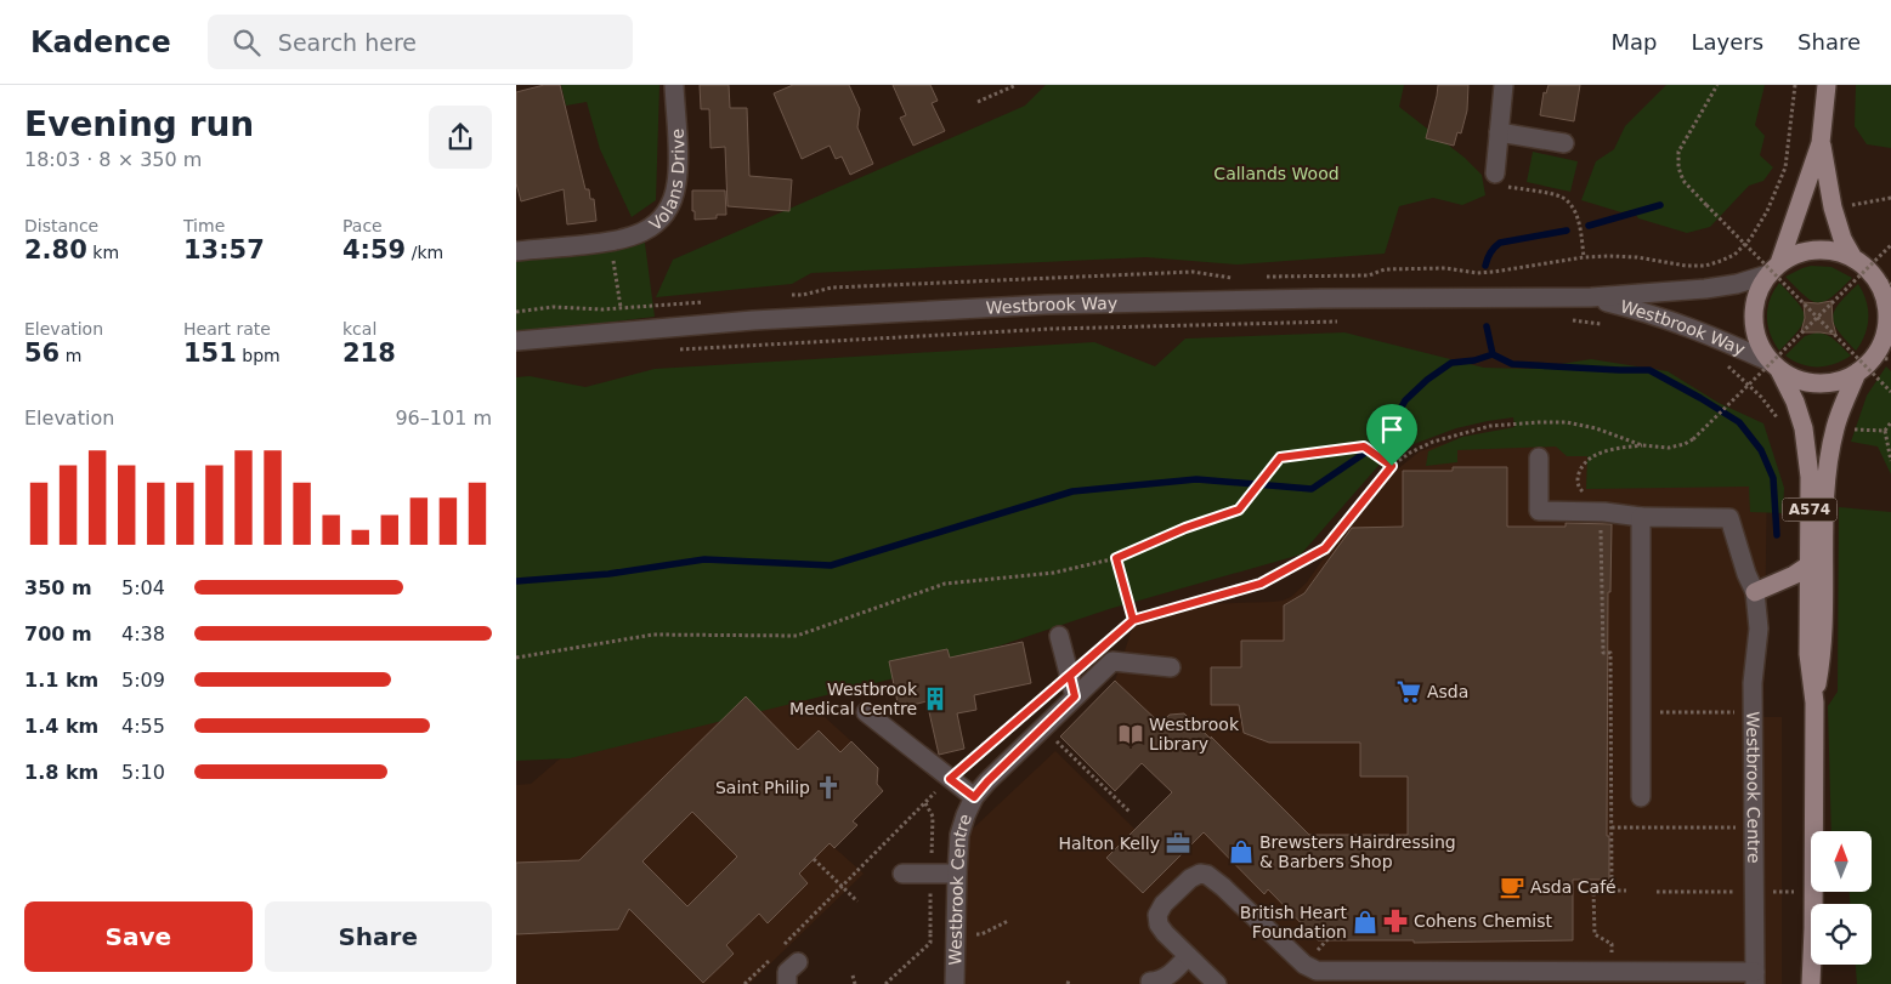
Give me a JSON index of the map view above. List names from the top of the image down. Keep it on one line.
{"streets":{"main road":["A574"],"street":["Volans Drive","Westbrook Way","Westbrook Centre"]},"crossings":[["Westbrook Way","A574"]],"parks":["Callands Wood"],"places":{"supermarket":["Asda"],"building":["Westbrook Medical Centre"],"library":["Westbrook Library"],"church":["Saint Philip"],"office":["Halton Kelly"],"shop":["Brewsters Hairdressing & Barbers Shop","British Heart Foundation"],"cafe":["Asda Café"],"pharmacy":["Cohens Chemist"]},"north":"top","page":{"header":"Kadence","search":"Search here","nav":["Map","Layers","Share"],"heading":["Evening run","18:03 · 8 × 350 m"],"stats":[["Distance","2.80 km"],["Time","13:57"],["Pace","4:59 /km"],["Elevation","56 m"],["Heart rate","151 bpm"],["kcal","218"]],"chart":["Elevation","96–101 m"],"list":[{"name":"350 m","note":"5:04"},{"name":"700 m","note":"4:38"},{"name":"1.1 km","note":"5:09"},{"name":"1.4 km","note":"4:55"},{"name":"1.8 km","note":"5:10"}],"buttons":["Save","Share"]}}
